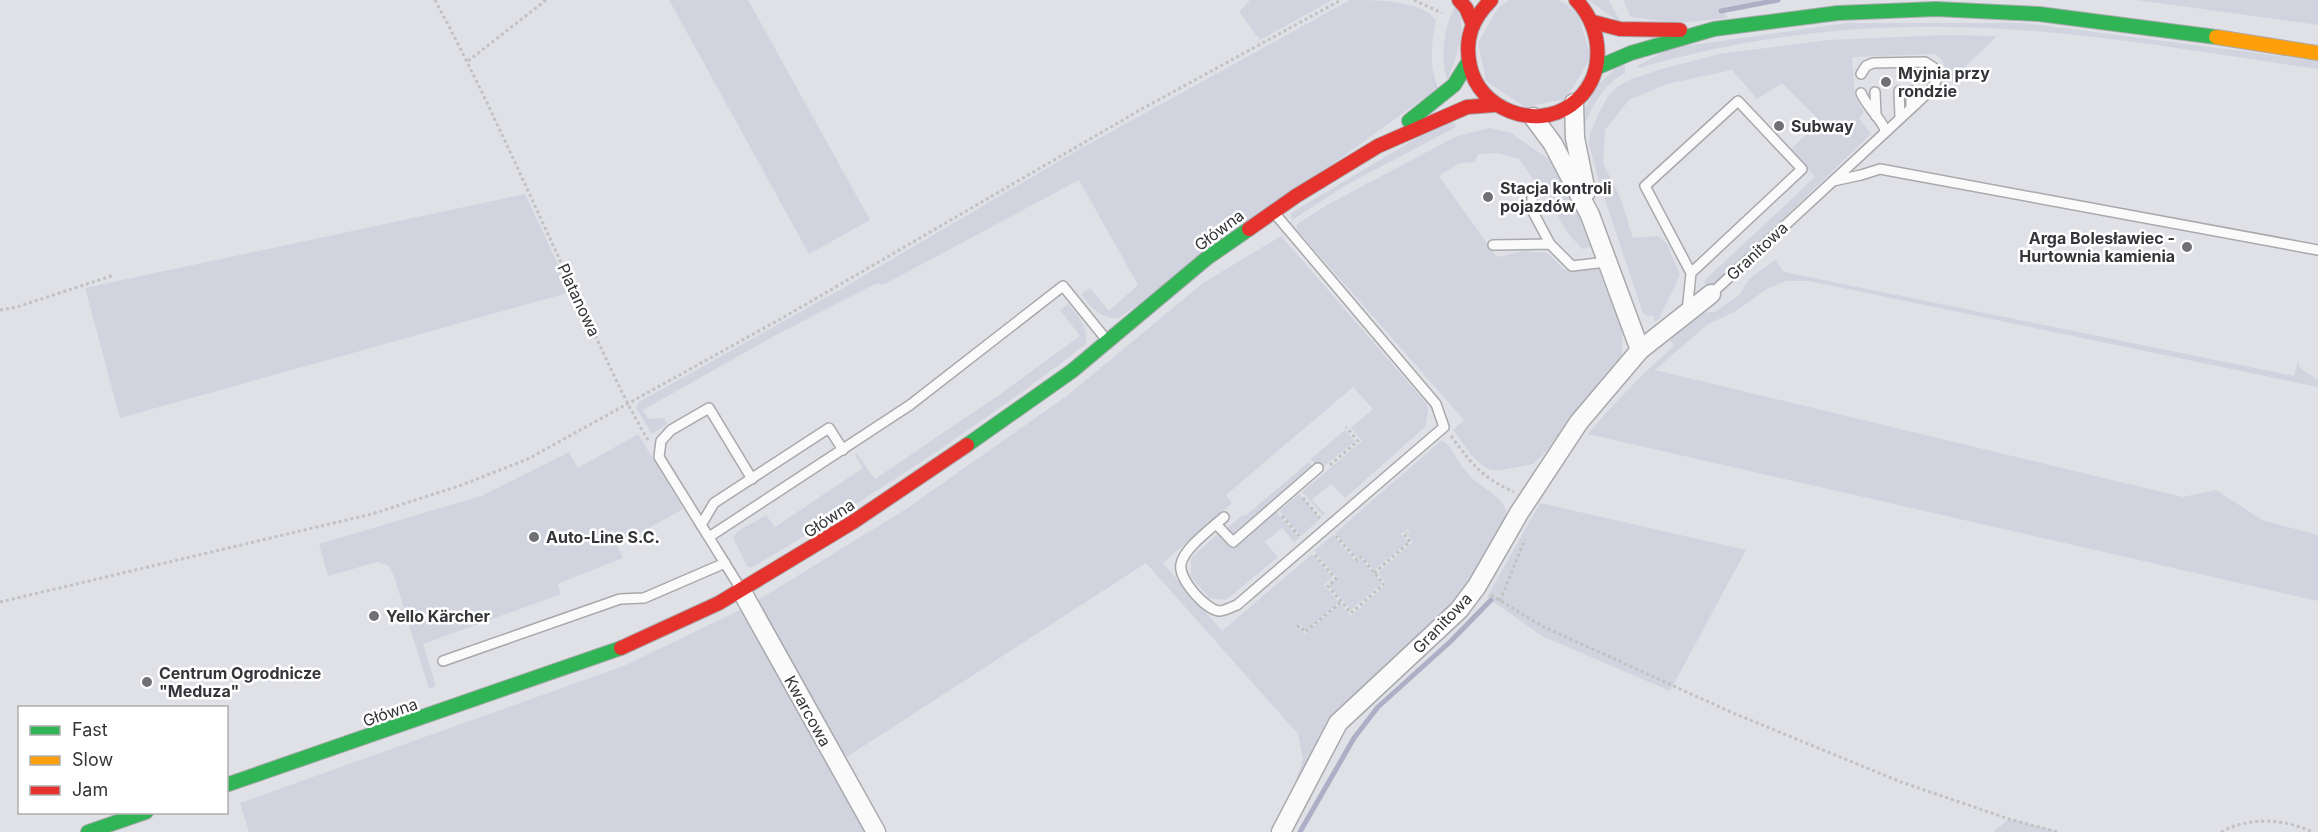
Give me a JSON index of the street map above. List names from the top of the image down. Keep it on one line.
{"streets":{"main road":["Główna"],"street":["Granitowa","Kwarcowa"],"path":["Platanowa"]},"crossings":[["Główna","Kwarcowa"]],"places":["Myjnia przy rondzie","Subway","Stacja kontroli pojazdów","Arga Bolesławiec - Hurtownia kamienia","Auto-Line S.C.","Yello Kärcher","Centrum Ogrodnicze \"Meduza\""],"legend":["Fast","Slow","Jam"]}
